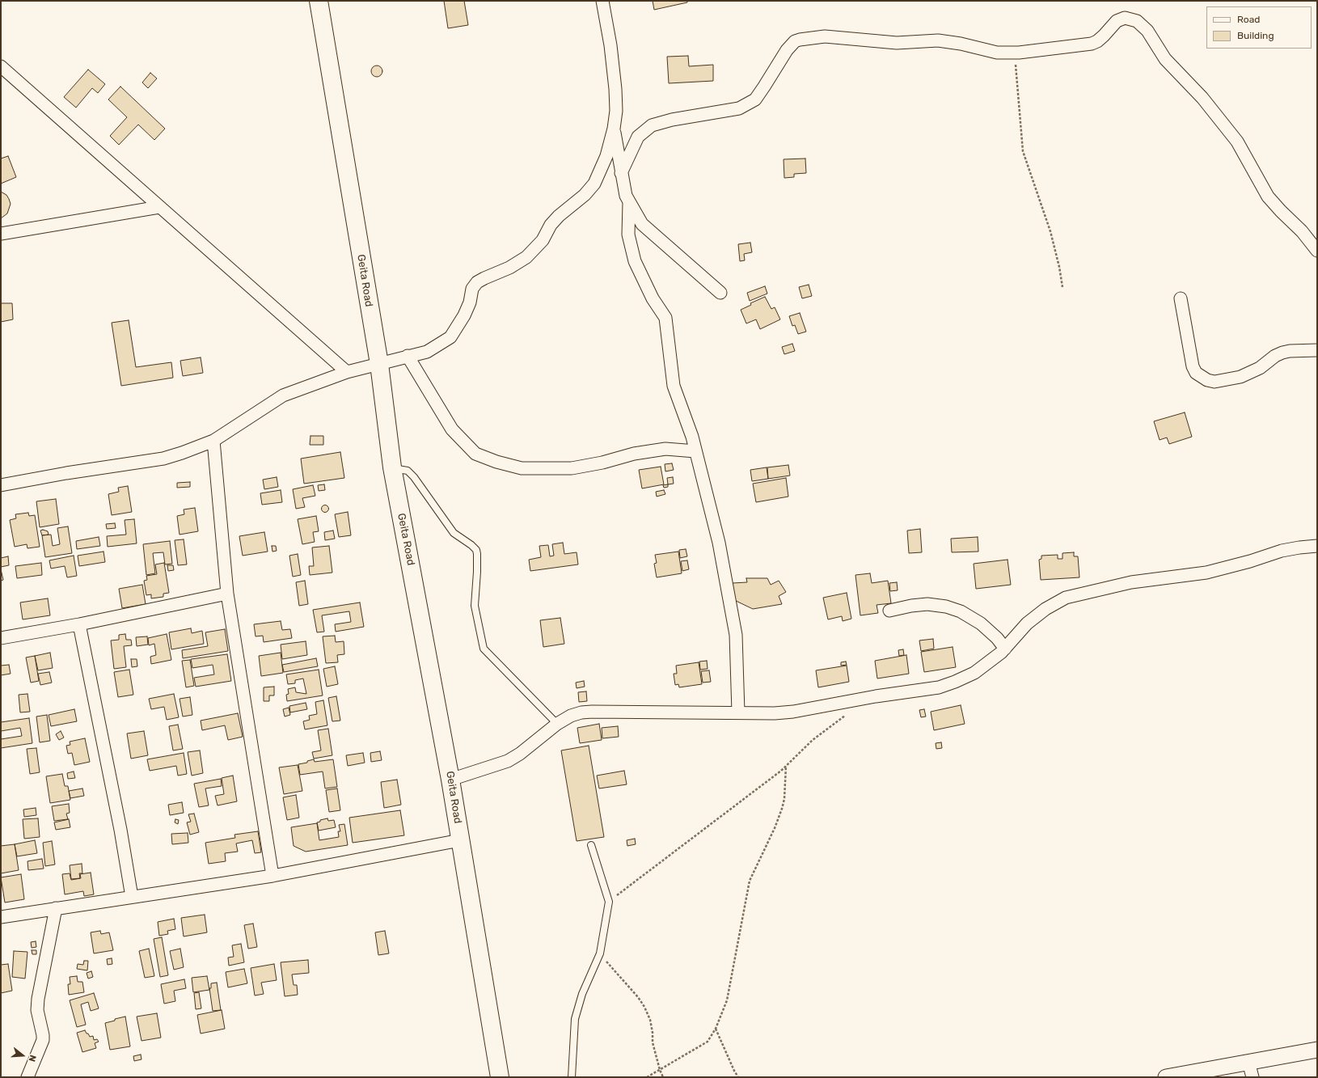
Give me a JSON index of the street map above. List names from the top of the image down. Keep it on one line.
{"streets":{"highway":["Geita Road"]},"legend":["Road","Building"],"north":"right"}
